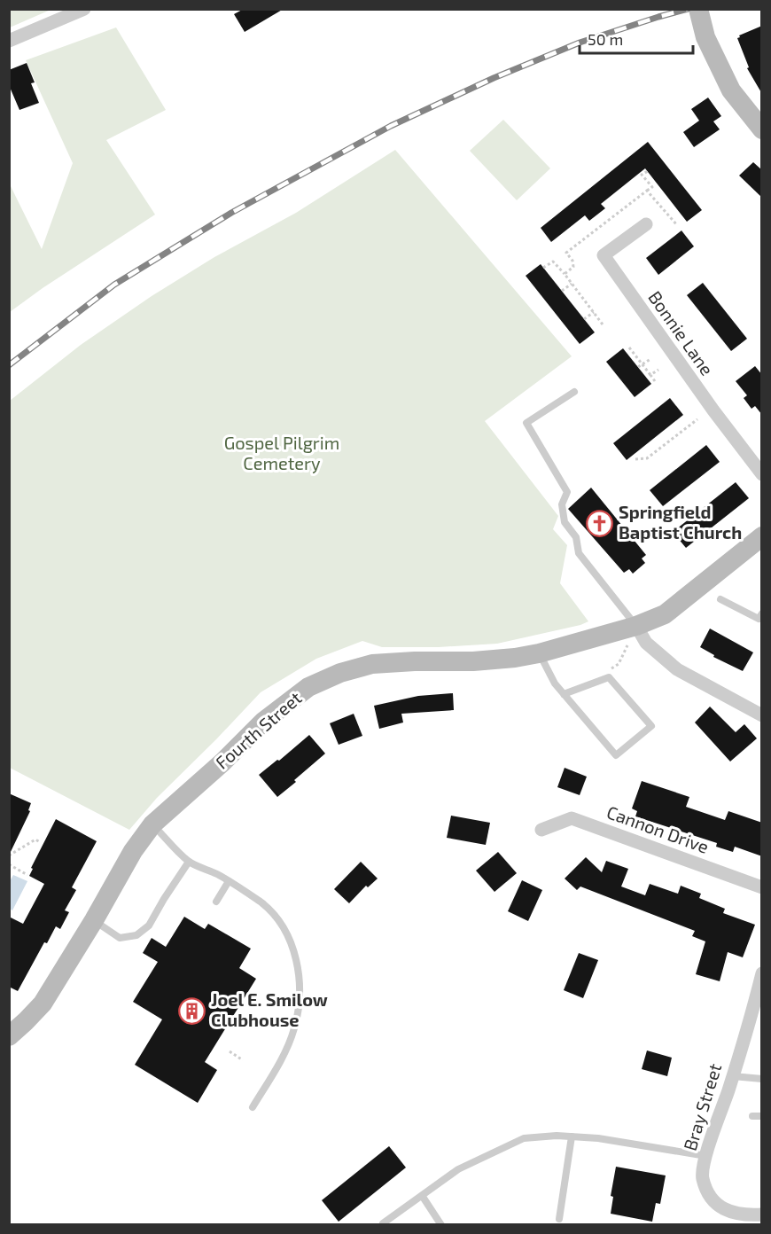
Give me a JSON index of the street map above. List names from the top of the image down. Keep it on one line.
{"streets":{"street":["Bonnie Lane","Fourth Street","Cannon Drive","Bray Street"]},"parks":["Gospel Pilgrim Cemetery"],"places":{"church":["Springfield Baptist Church"],"building":["Joel E. Smilow Clubhouse"]},"scale_bar":"50 m"}
